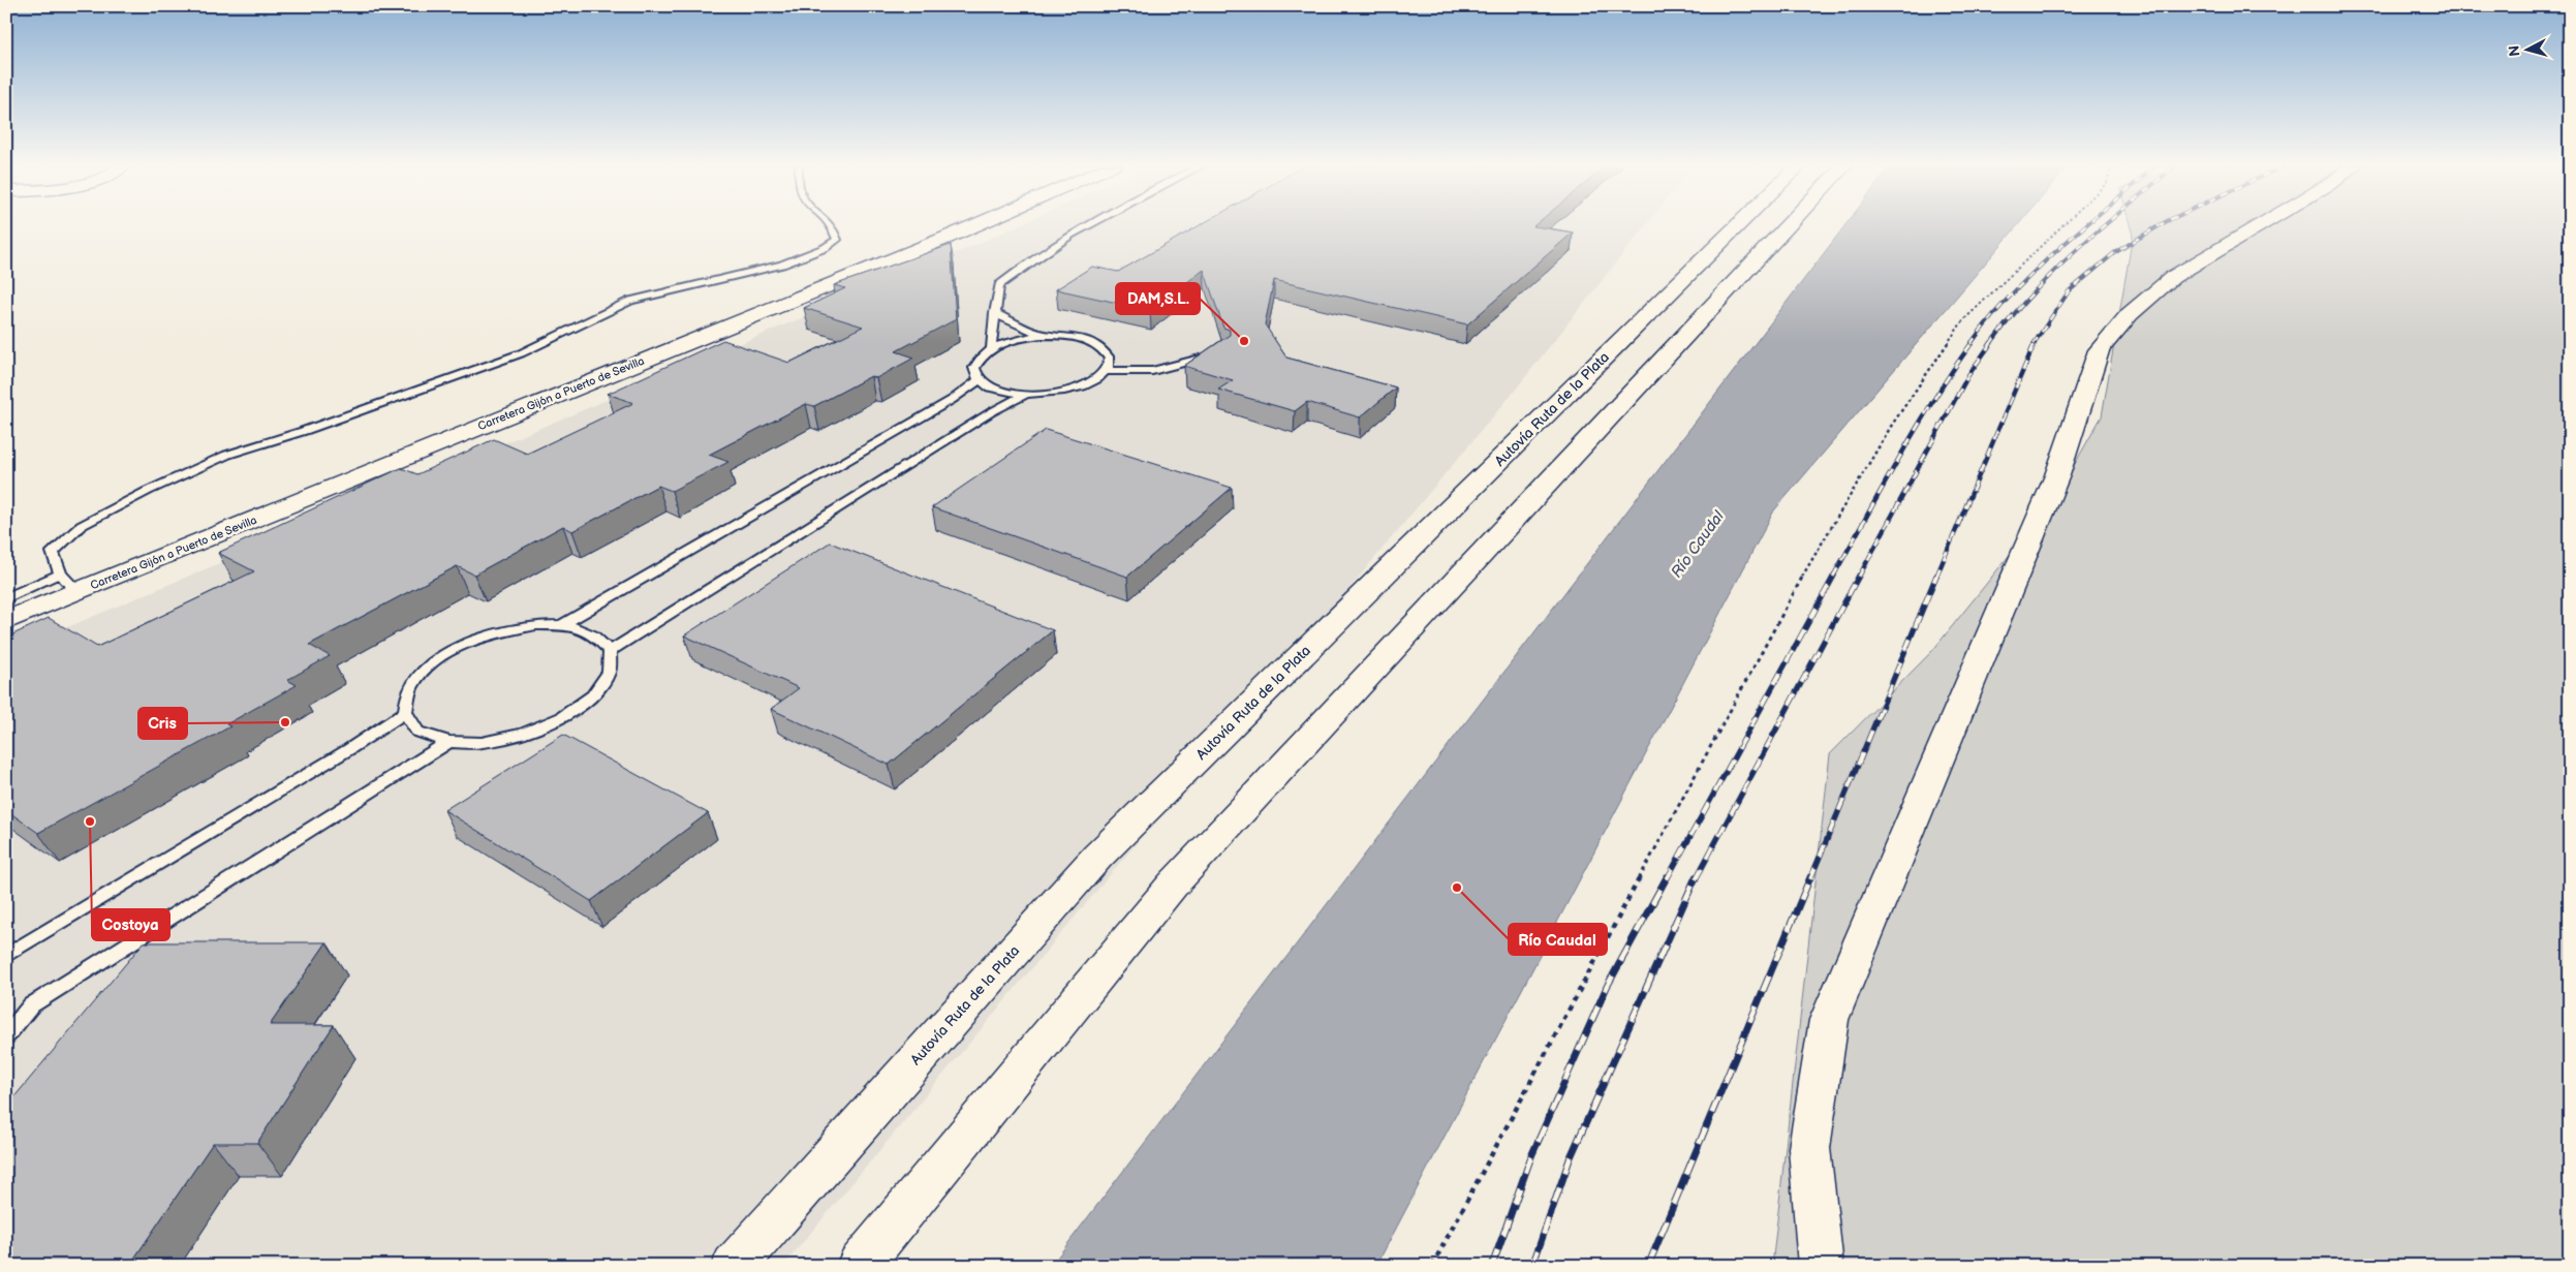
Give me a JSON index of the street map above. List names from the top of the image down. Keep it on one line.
{"streets":{"main road":["Carretera Gijón a Puerto de Sevilla","Autovía Ruta de la Plata"]},"water":["Río Caudal"],"places":["DAM,S.L.","Cris","Costoya","Río Caudal"],"north":"left"}
